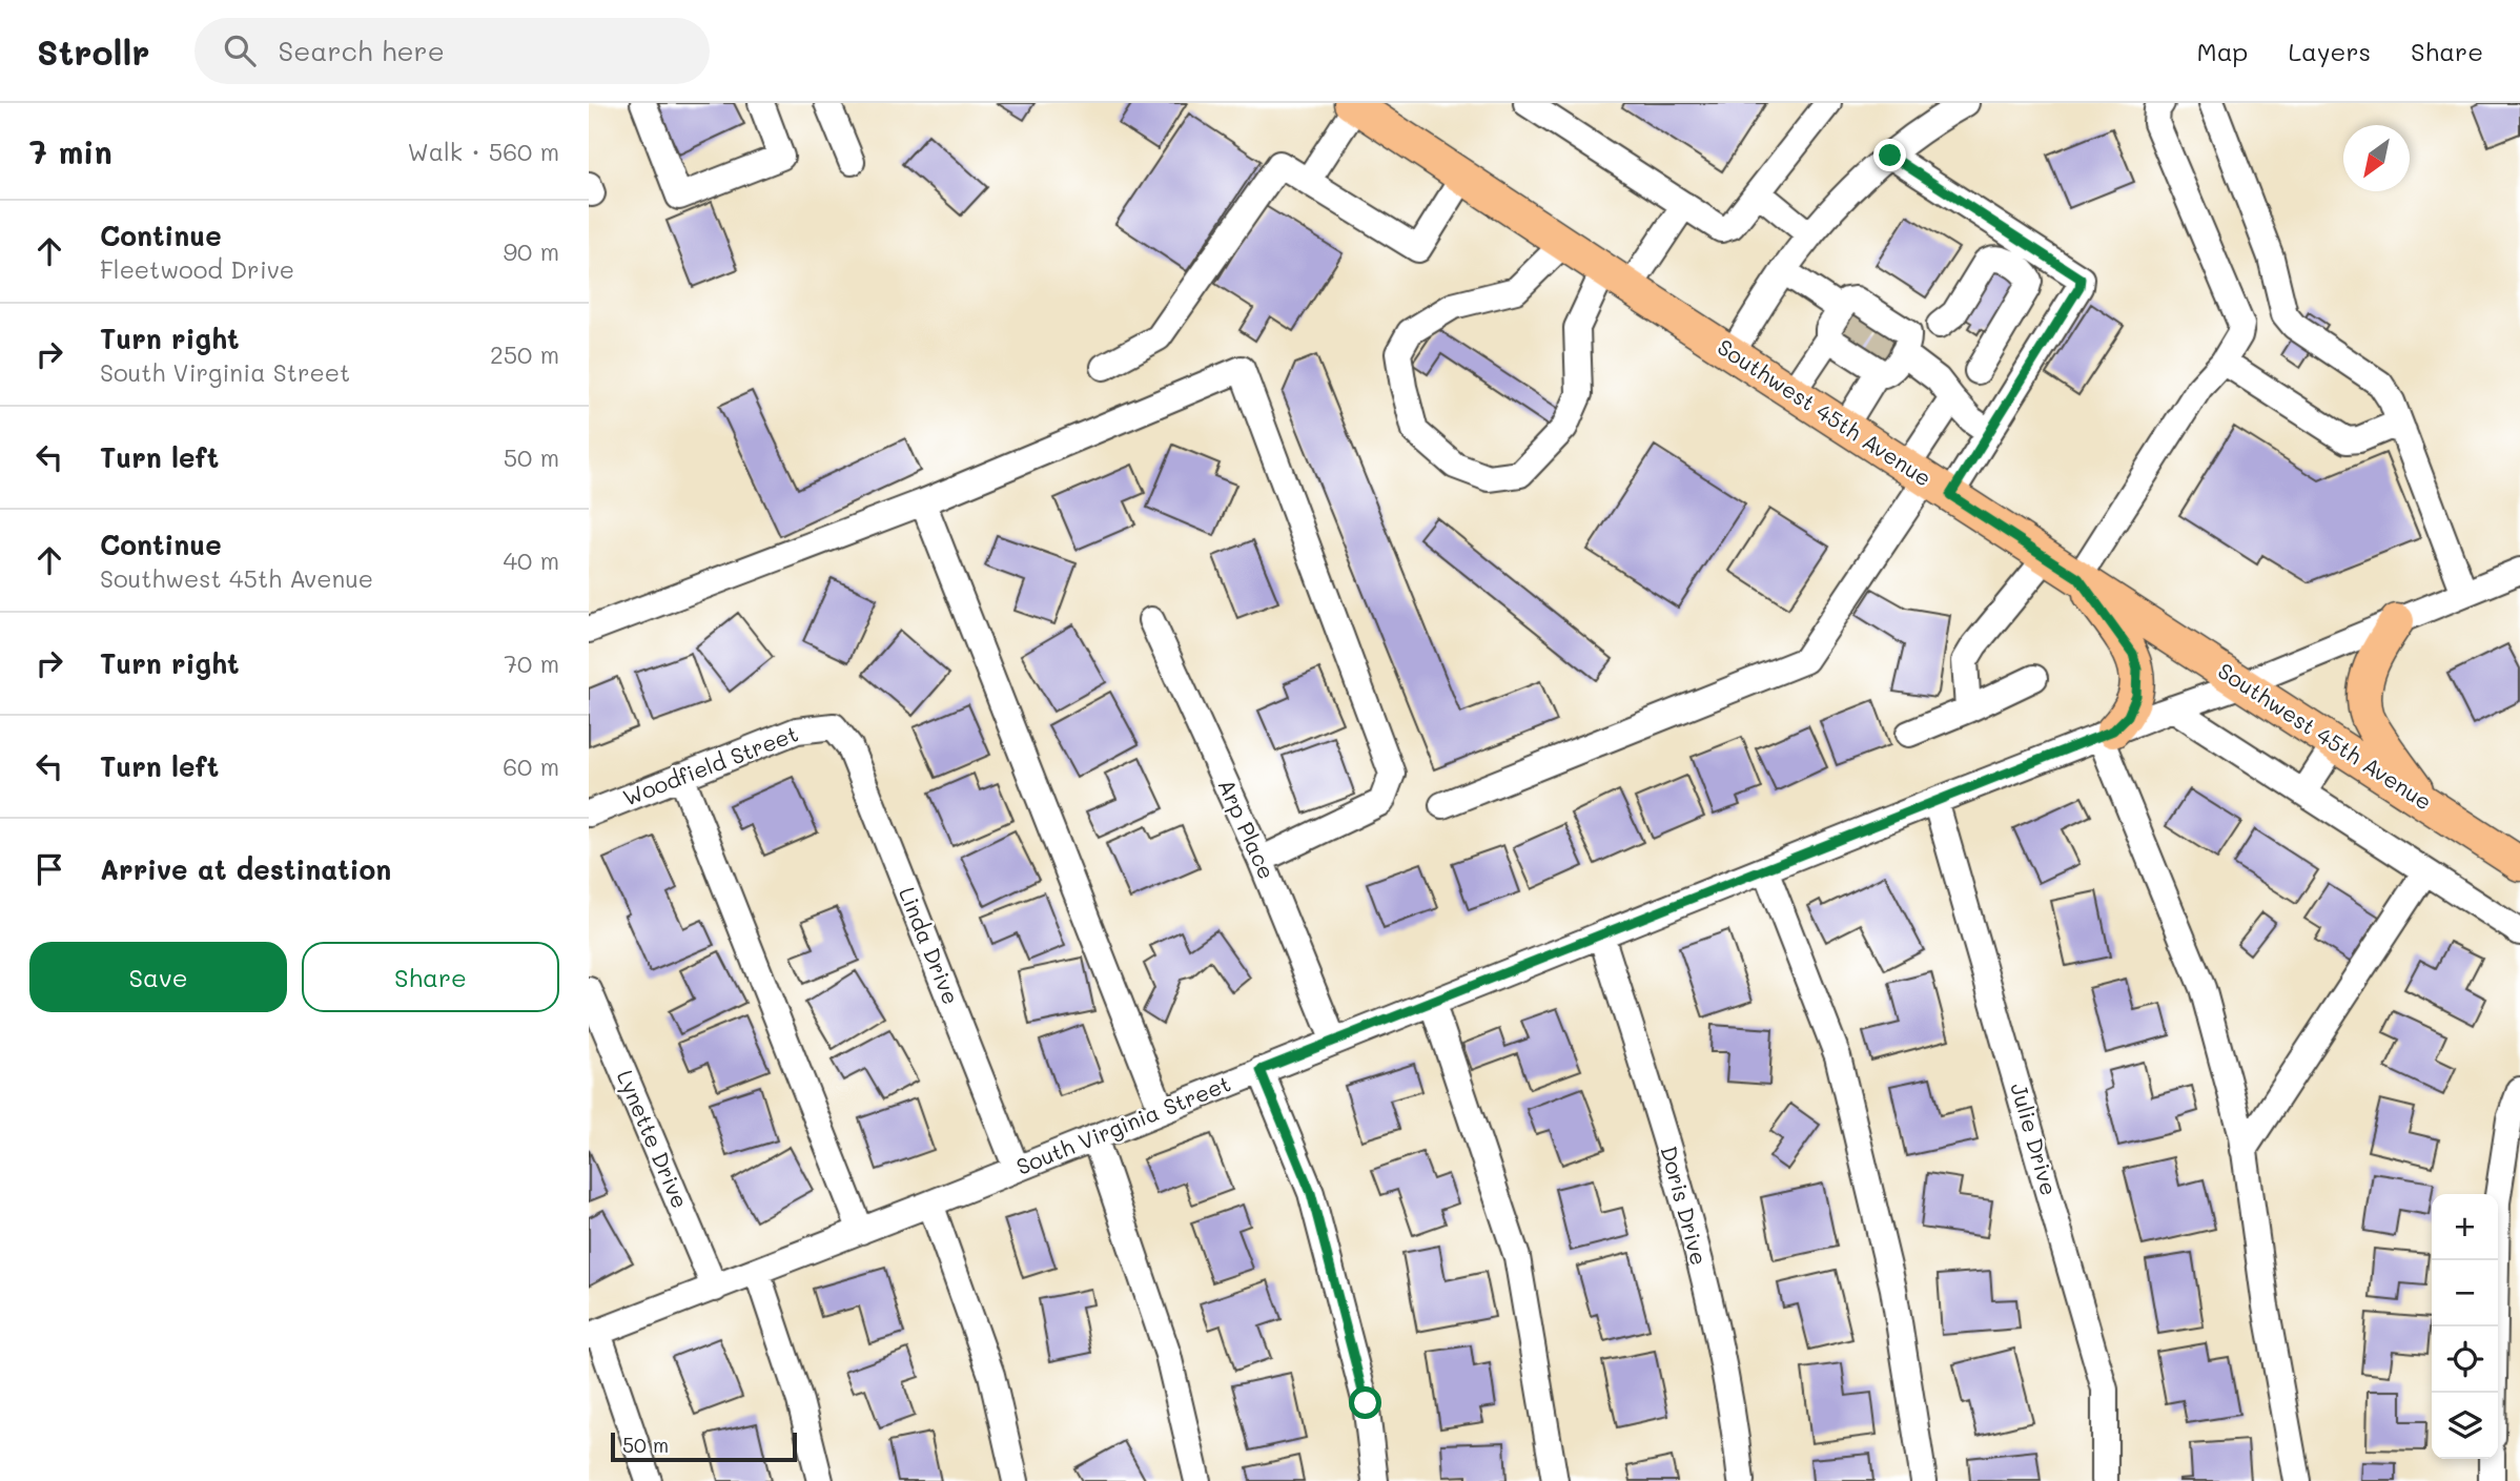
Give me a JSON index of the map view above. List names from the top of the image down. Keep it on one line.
{"streets":{"main road":["Southwest 45th Avenue"],"street":["Woodfield Street","Arp Place","Linda Drive","South Virginia Street","Lynette Drive","Julie Drive","Doris Drive"]},"crossings":[["Southwest 45th Avenue","South Virginia Street"],["Woodfield Street","Linda Drive"],["Arp Place","South Virginia Street"],["Linda Drive","South Virginia Street"],["South Virginia Street","Lynette Drive"],["South Virginia Street","Julie Drive"],["South Virginia Street","Doris Drive"]],"scale_bar":"50 m","north":"bottom left","page":{"header":"Strollr","search":"Search here","nav":["Map","Layers","Share"],"heading":["7 min","Walk · 560 m"],"list":[["Continue","Fleetwood Drive","90 m"],["Turn right","South Virginia Street","250 m"],["Turn left","50 m"],["Continue","Southwest 45th Avenue","40 m"],["Turn right","70 m"],["Turn left","60 m"],"Arrive at destination"],"buttons":["Save","Share"],"map_buttons":["+","−"],"scale":"50 m"}}
